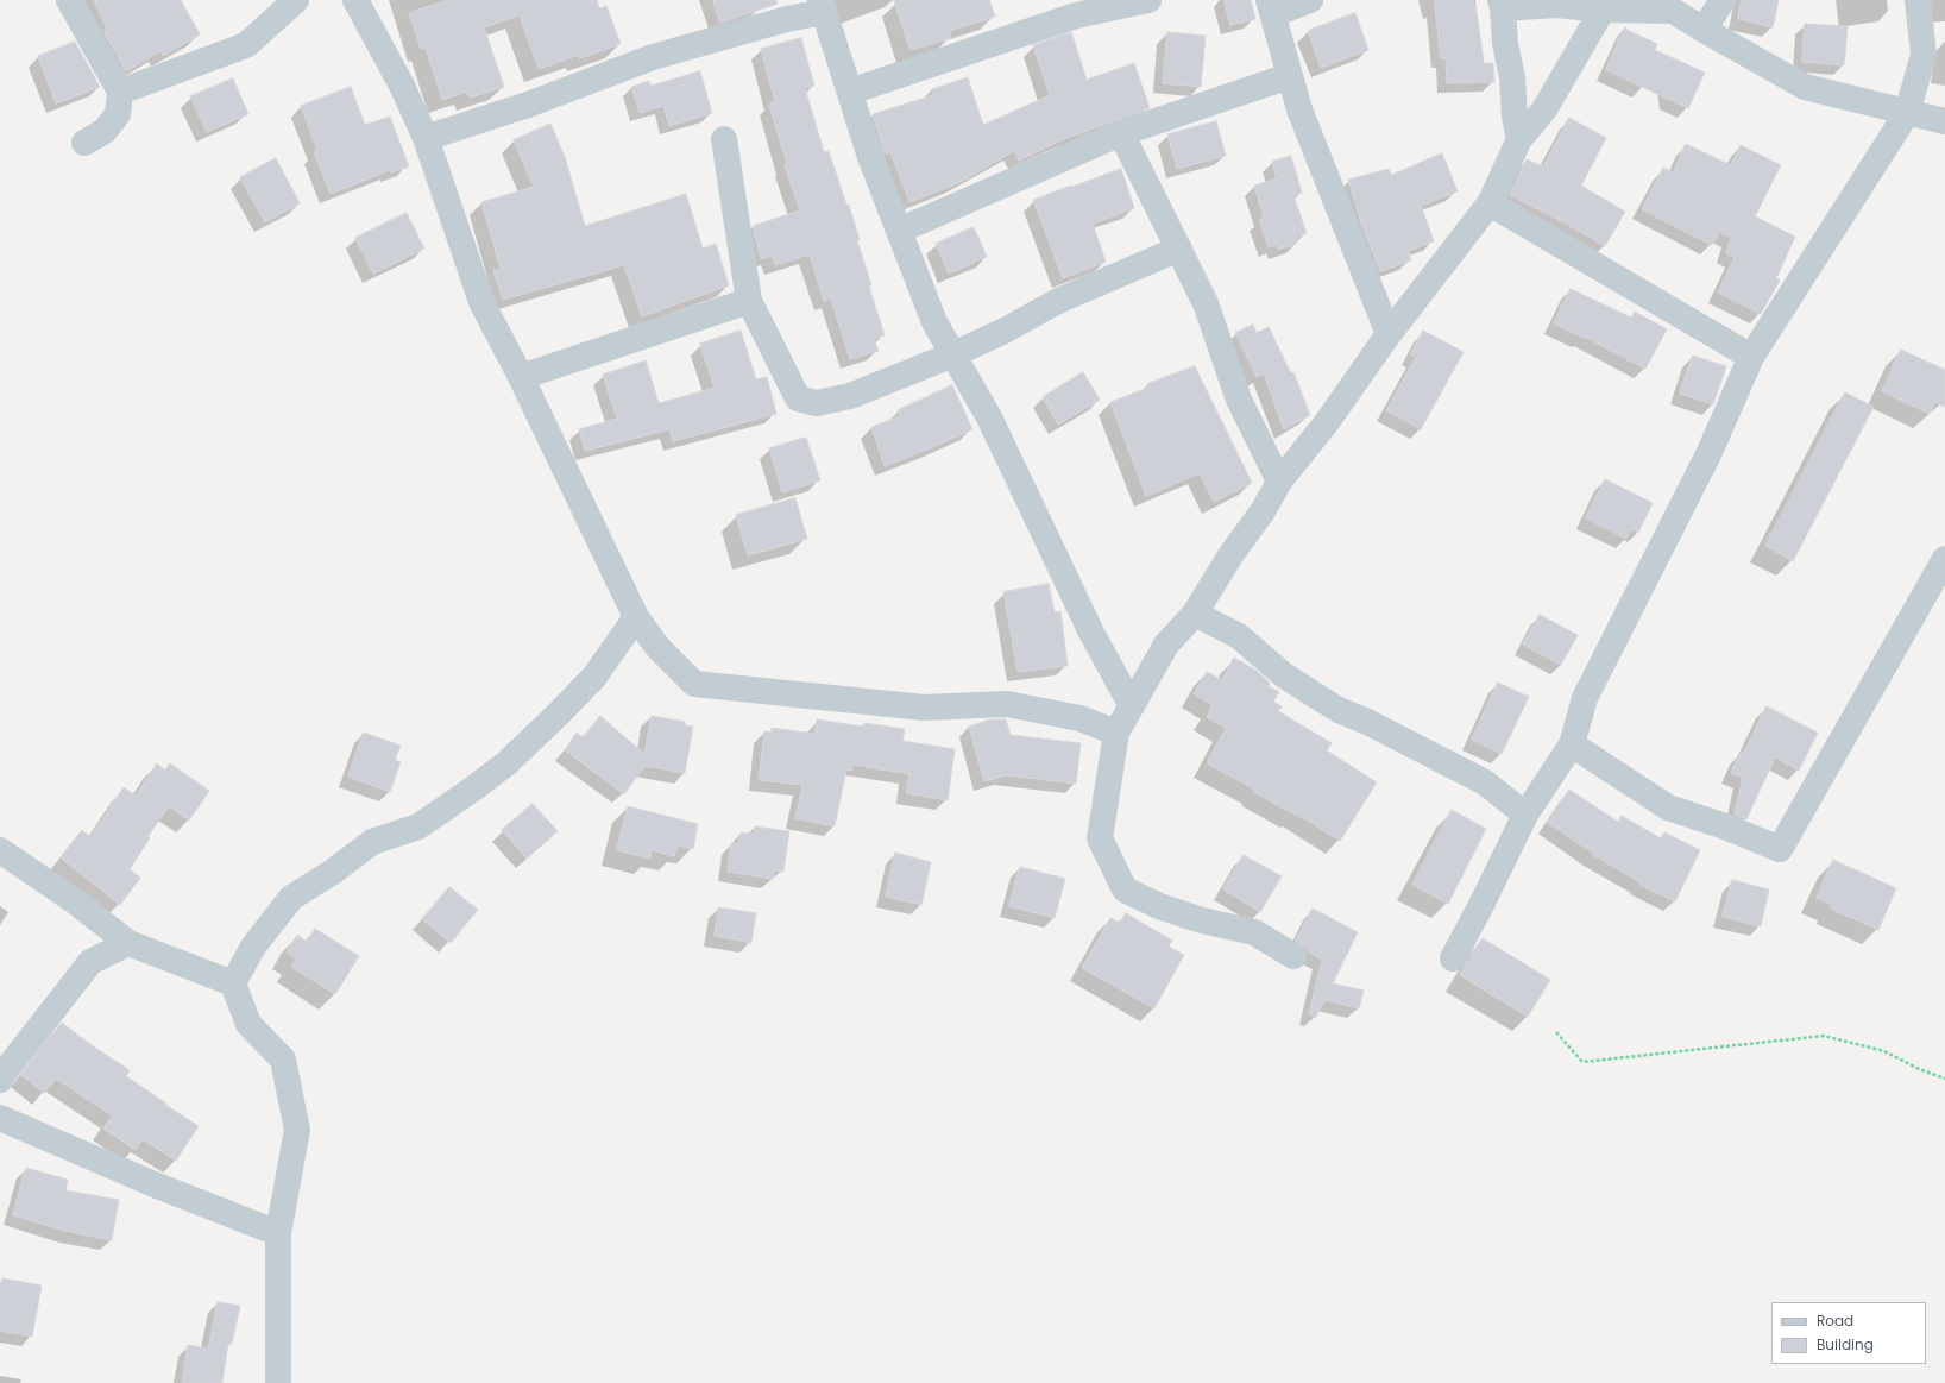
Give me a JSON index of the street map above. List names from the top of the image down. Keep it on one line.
{"legend":["Road","Building"]}
